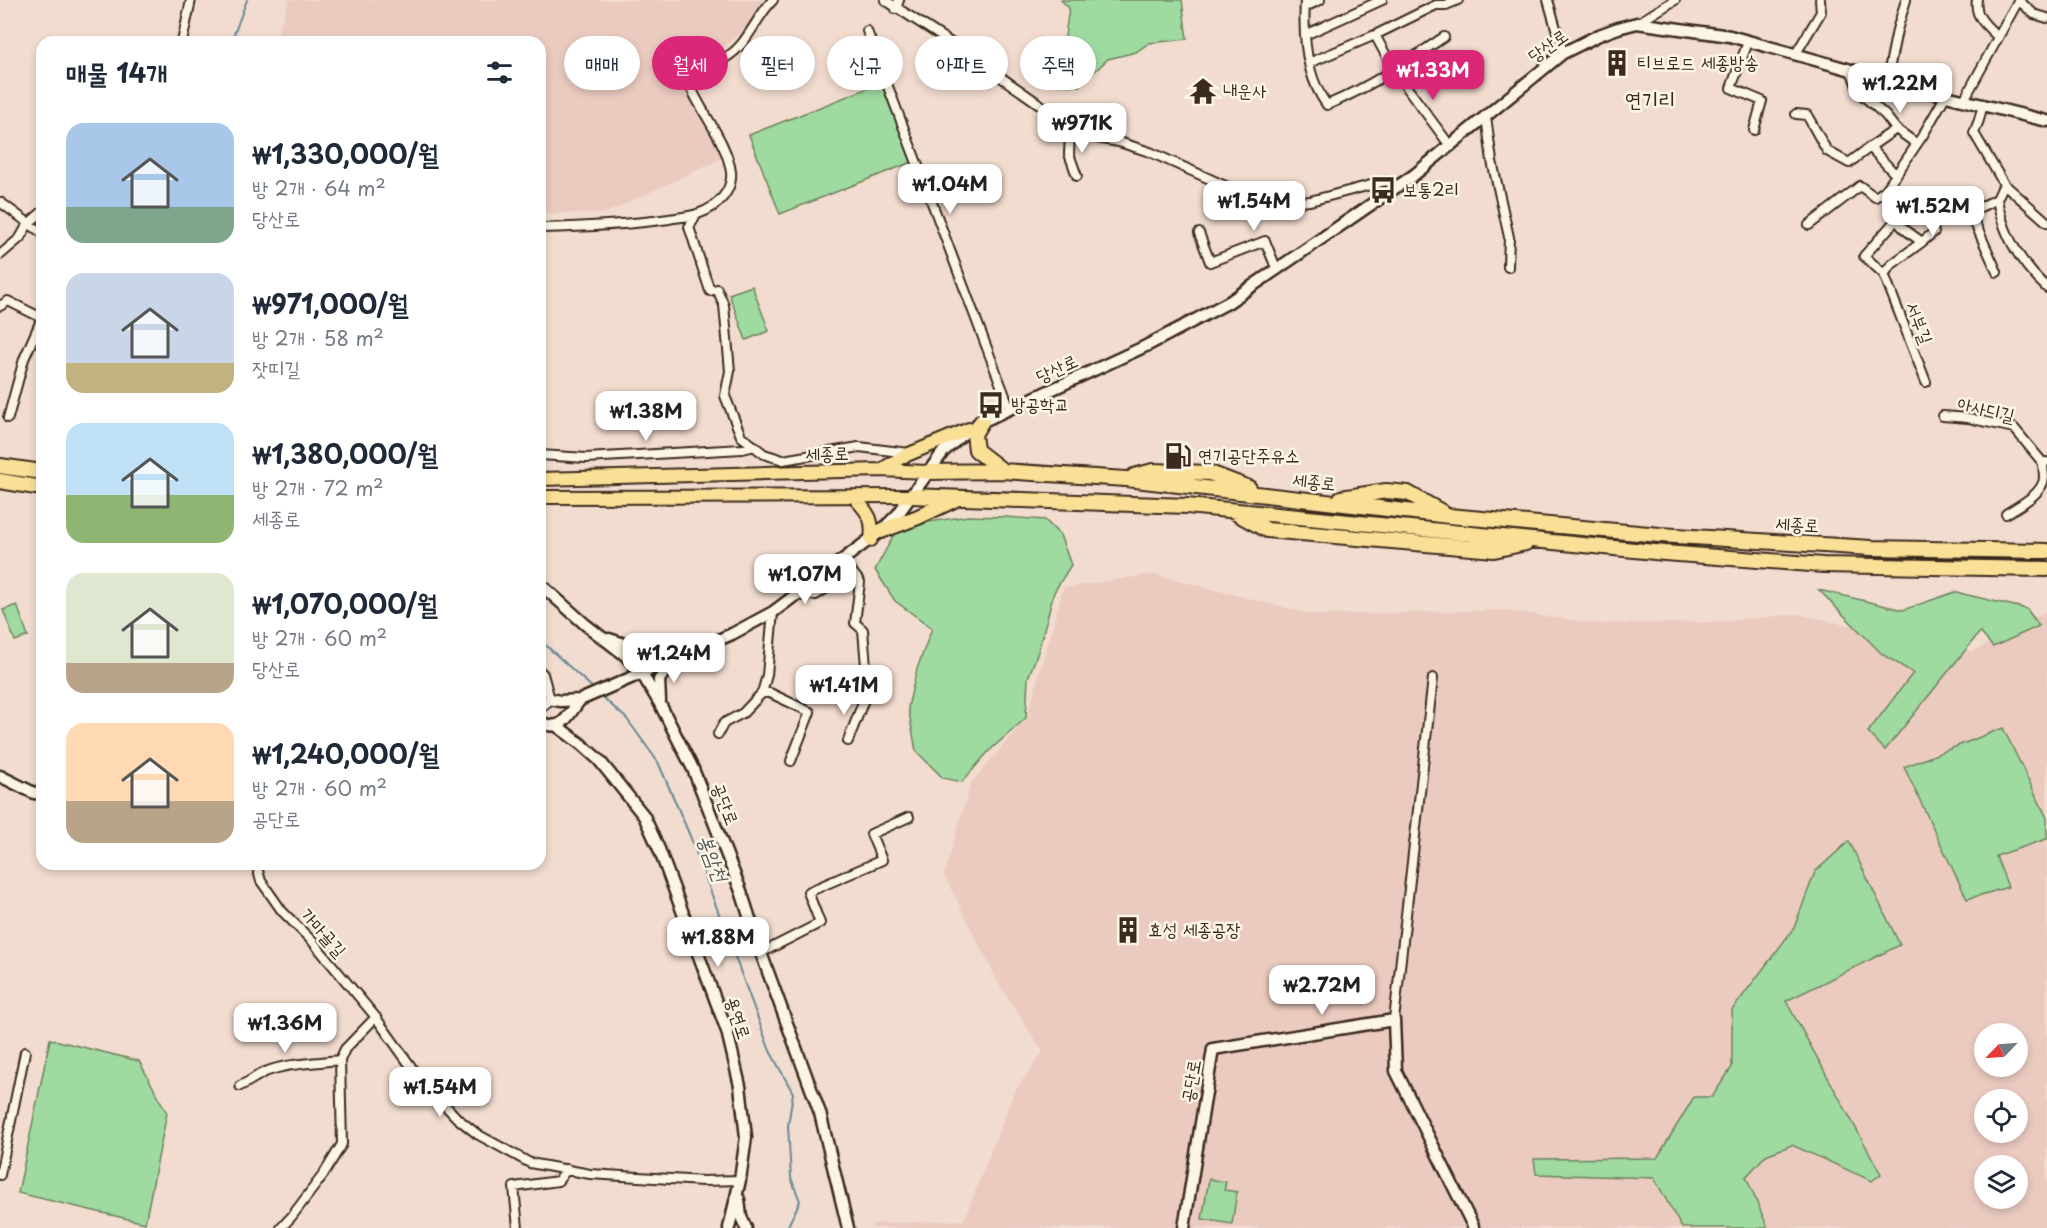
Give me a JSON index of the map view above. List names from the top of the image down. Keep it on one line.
{"streets":{"highway":["세종로"],"street":["당산로","서부길","아사디길","공단로","가마골길","용연로"]},"crossings":[["당산로","세종로"],["당산로","공단로"],["가마골길","용연로"]],"districts":["연기리"],"water":["봉암천"],"places":{"building":["티브로드 세종방송","효성 세종공장"],"temple":["내운사"],"bus stop":["보통2리","방공학교"],"fuel station":["연기공단주유소"]},"north":"bottom left","page":{"chip":["매매","월세","필터","신규","아파트","주택"],"heading":"매물 14개","price":["₩1.33M","₩1.22M","₩971K","₩1.04M","₩1.54M","₩1.52M","₩1.38M","₩1.07M","₩1.24M","₩1.41M","₩1.88M","₩2.72M","₩1.36M","₩1.54M"],"list":[{"name":"₩1,330,000/월","note":"방 2개 · 64 m² · 당산로"},{"name":"₩971,000/월","note":"방 2개 · 58 m² · 잣띠길"},{"name":"₩1,380,000/월","note":"방 2개 · 72 m² · 세종로"},{"name":"₩1,070,000/월","note":"방 2개 · 60 m² · 당산로"},{"name":"₩1,240,000/월","note":"방 2개 · 60 m² · 공단로"}]}}
